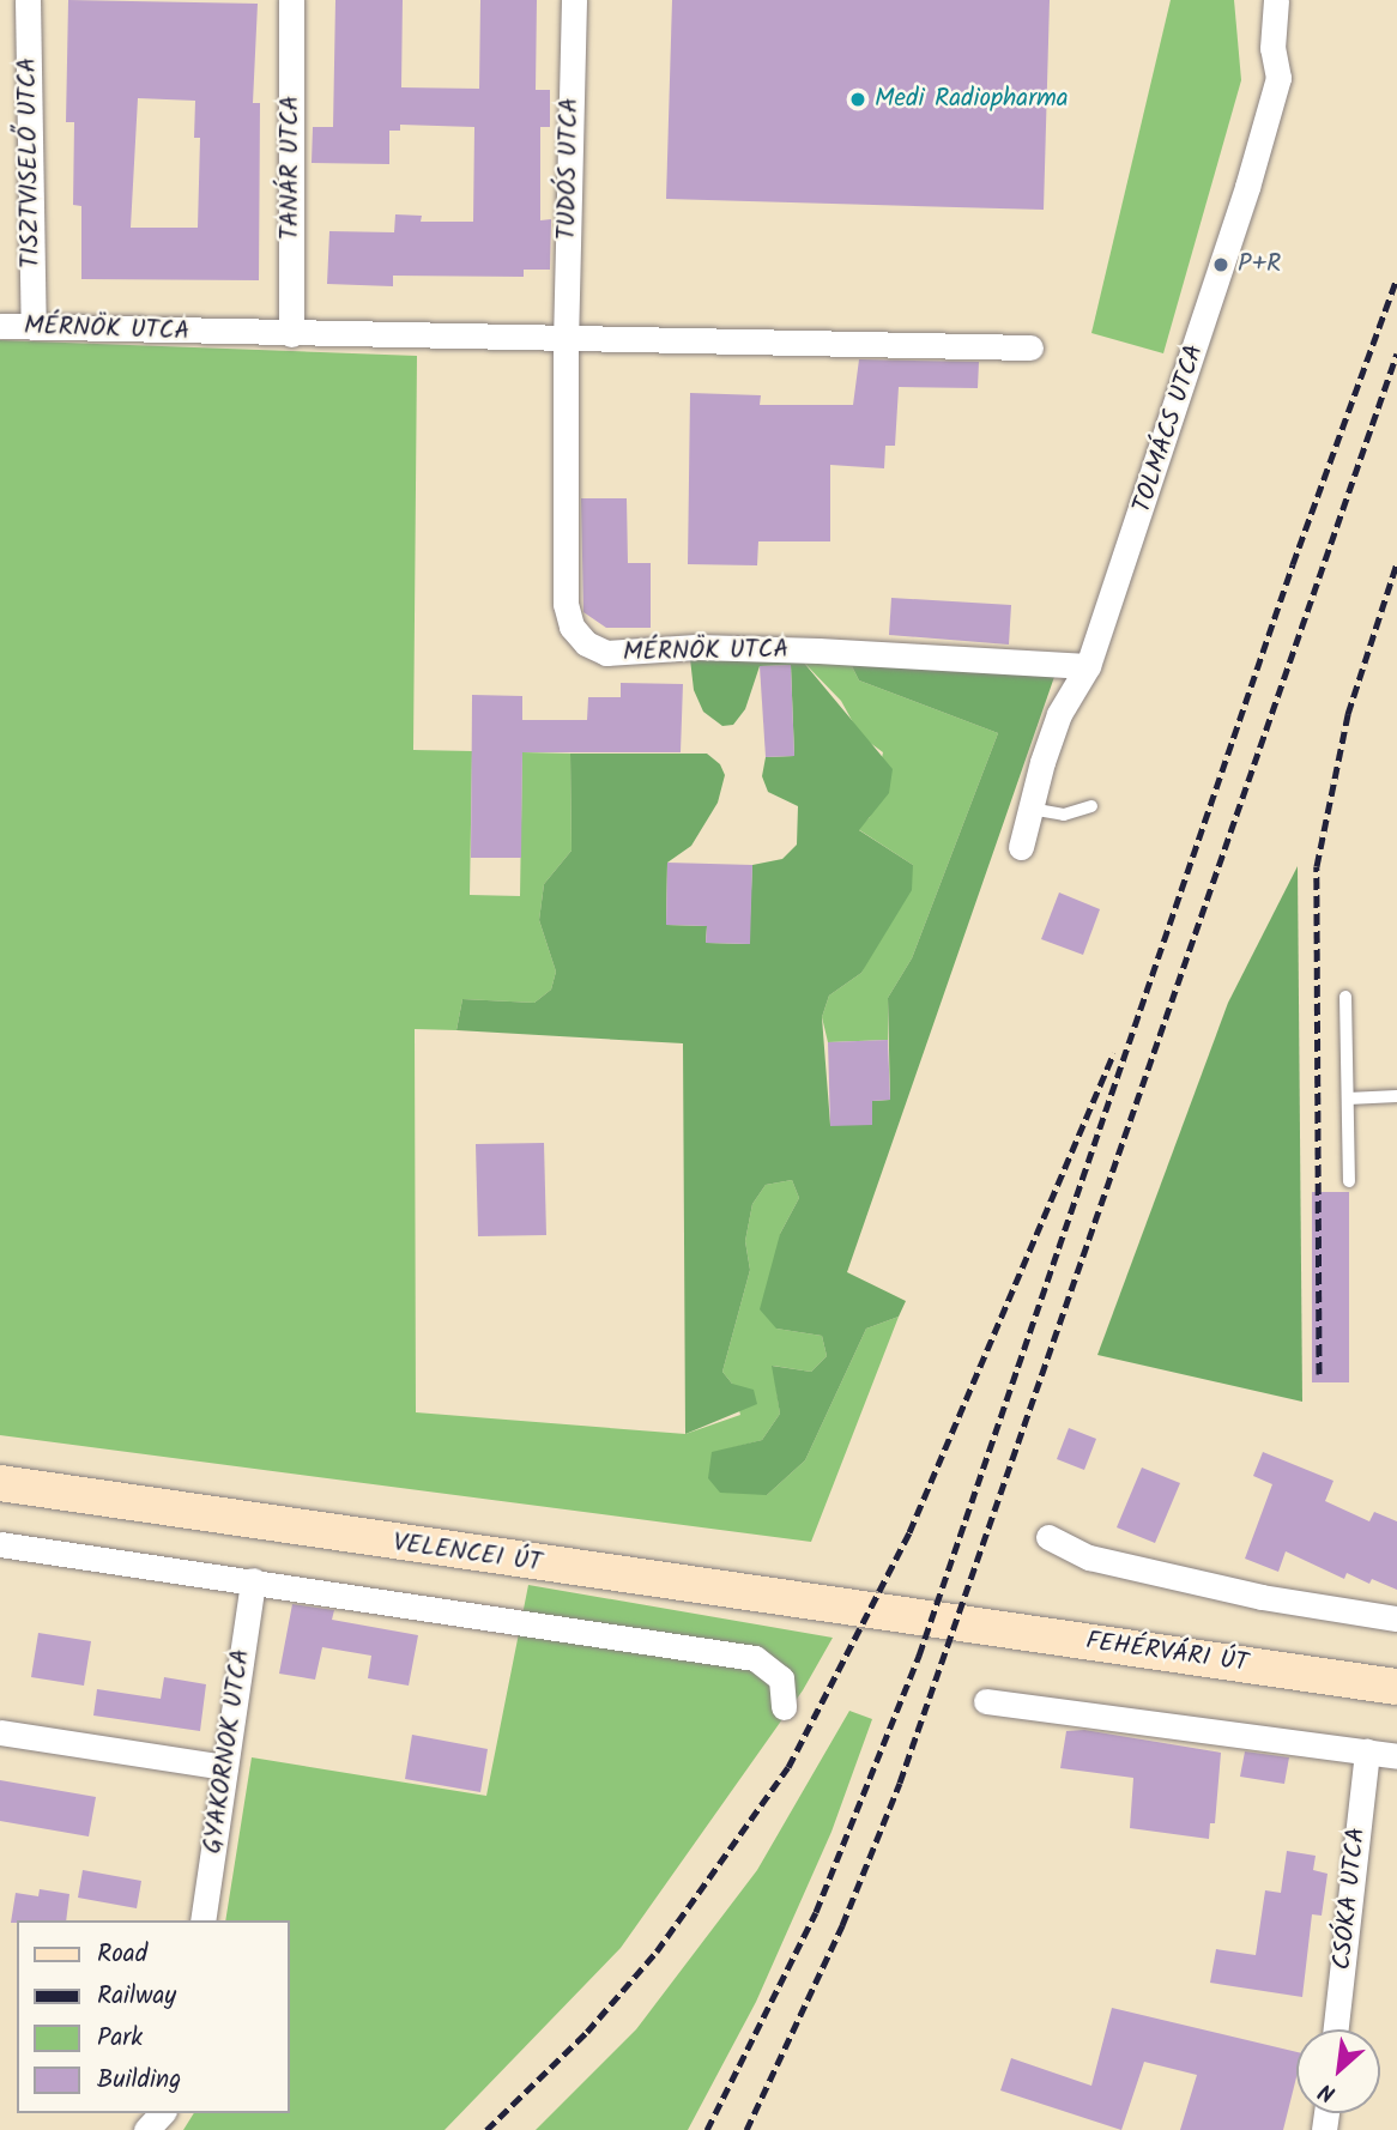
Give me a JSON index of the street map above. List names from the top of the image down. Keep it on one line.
{"streets":{"main road":["VELENCEI ÚT","FEHÉRVÁRI ÚT"],"street":["TISZTVISELŐ UTCA","TANÁR UTCA","TUDÓS UTCA","MÉRNÖK UTCA","TOLMÁCS UTCA","GYAKORNOK UTCA","CSÓKA UTCA"]},"crossings":[["TISZTVISELŐ UTCA","MÉRNÖK UTCA"],["TANÁR UTCA","MÉRNÖK UTCA"],["TUDÓS UTCA","MÉRNÖK UTCA"],["MÉRNÖK UTCA","TOLMÁCS UTCA"],["VELENCEI ÚT","FEHÉRVÁRI ÚT"]],"places":["Medi Radiopharma","P+R"],"legend":["Road","Railway","Park","Building"],"north":"bottom left"}
